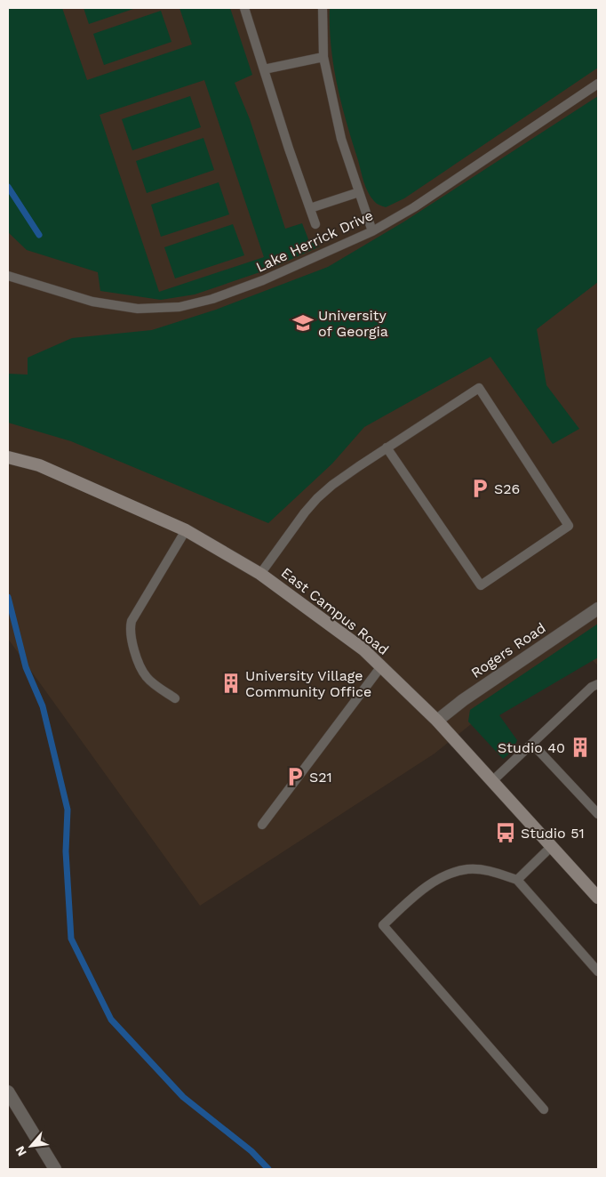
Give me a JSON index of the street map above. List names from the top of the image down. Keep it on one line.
{"streets":{"main road":["East Campus Road"],"street":["Rogers Road"],"lane":["Lake Herrick Drive"]},"crossings":[["East Campus Road","Rogers Road"]],"places":{"school or university":["University of Georgia"],"parking":["S26","S21"],"building":["University Village Community Office","Studio 40"],"bus stop":["Studio 51"]},"north":"bottom left"}
